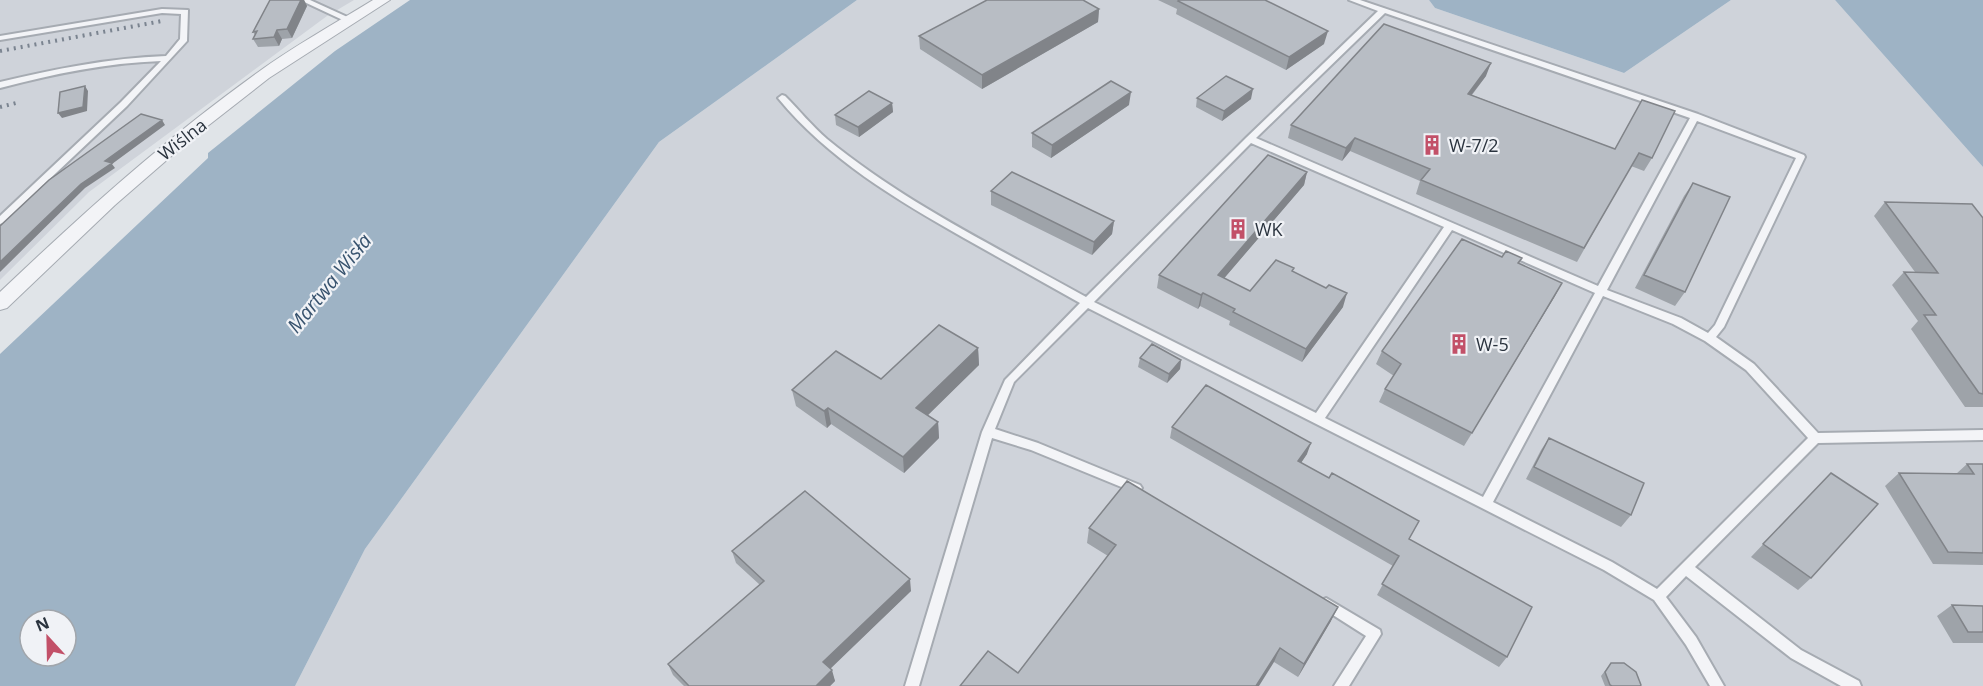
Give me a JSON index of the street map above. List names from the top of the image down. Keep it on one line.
{"streets":{"street":["Wiślna"]},"water":["Martwa Wisła"],"places":{"building":["W-7/2","WK","W-5"]},"north":"top"}
